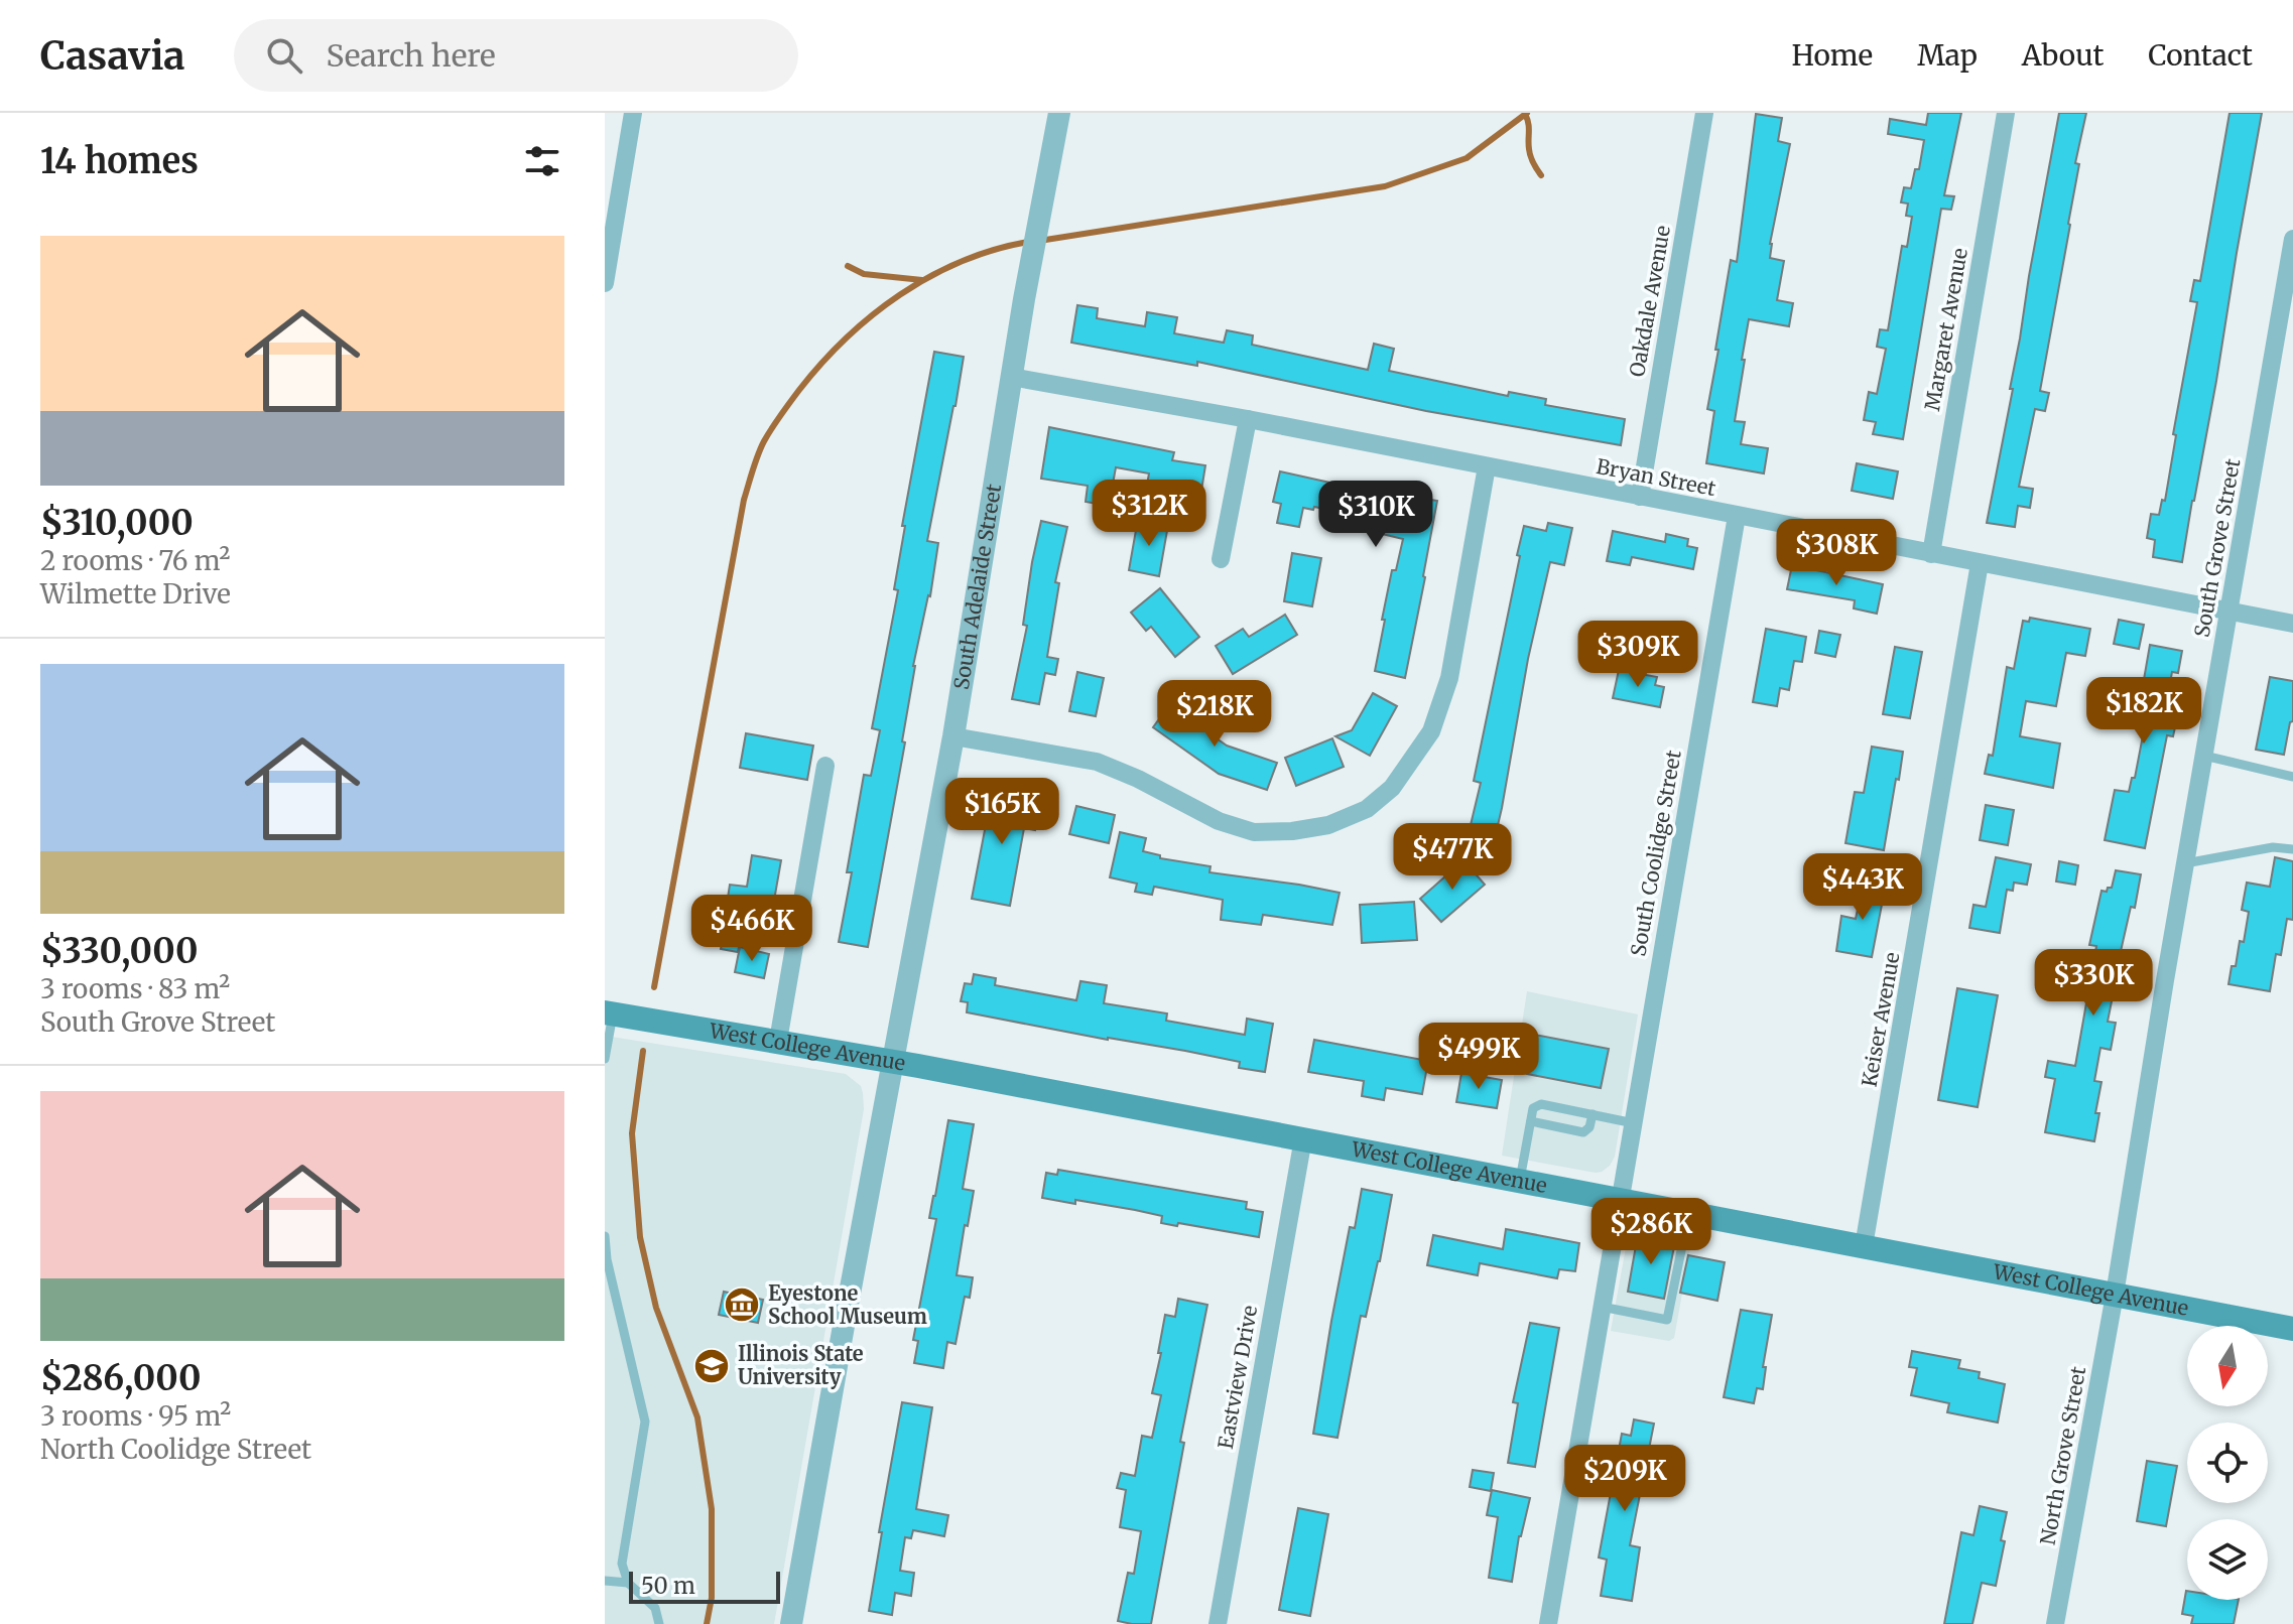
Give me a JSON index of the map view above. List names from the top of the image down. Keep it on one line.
{"streets":{"main road":["West College Avenue"],"street":["Oakdale Avenue","Margaret Avenue","Bryan Street","South Grove Street","South Adelaide Street","South Coolidge Street","Keiser Avenue","Eastview Drive","North Grove Street"]},"crossings":[["Oakdale Avenue","Bryan Street"],["Margaret Avenue","Bryan Street"],["Bryan Street","South Grove Street"],["Bryan Street","South Adelaide Street"],["Bryan Street","South Coolidge Street"],["Bryan Street","Keiser Avenue"],["South Grove Street","West College Avenue"],["South Grove Street","North Grove Street"],["South Adelaide Street","West College Avenue"],["South Coolidge Street","West College Avenue"],["Keiser Avenue","West College Avenue"],["West College Avenue","Eastview Drive"],["West College Avenue","North Grove Street"]],"places":{"museum":["Eyestone School Museum"],"school or university":["Illinois State University"]},"scale_bar":"50 m","north":"bottom","page":{"header":"Casavia","search":"Search here","nav":["Home","Map","About","Contact"],"heading":"14 homes","list":[{"name":"$310,000","note":"2 rooms · 76 m² · Wilmette Drive"},{"name":"$330,000","note":"3 rooms · 83 m² · South Grove Street"},{"name":"$286,000","note":"3 rooms · 95 m² · North Coolidge Street"}],"price":["$312K","$310K","$308K","$309K","$182K","$218K","$165K","$477K","$443K","$466K","$330K","$499K","$286K","$209K"],"scale":"50 m"}}
